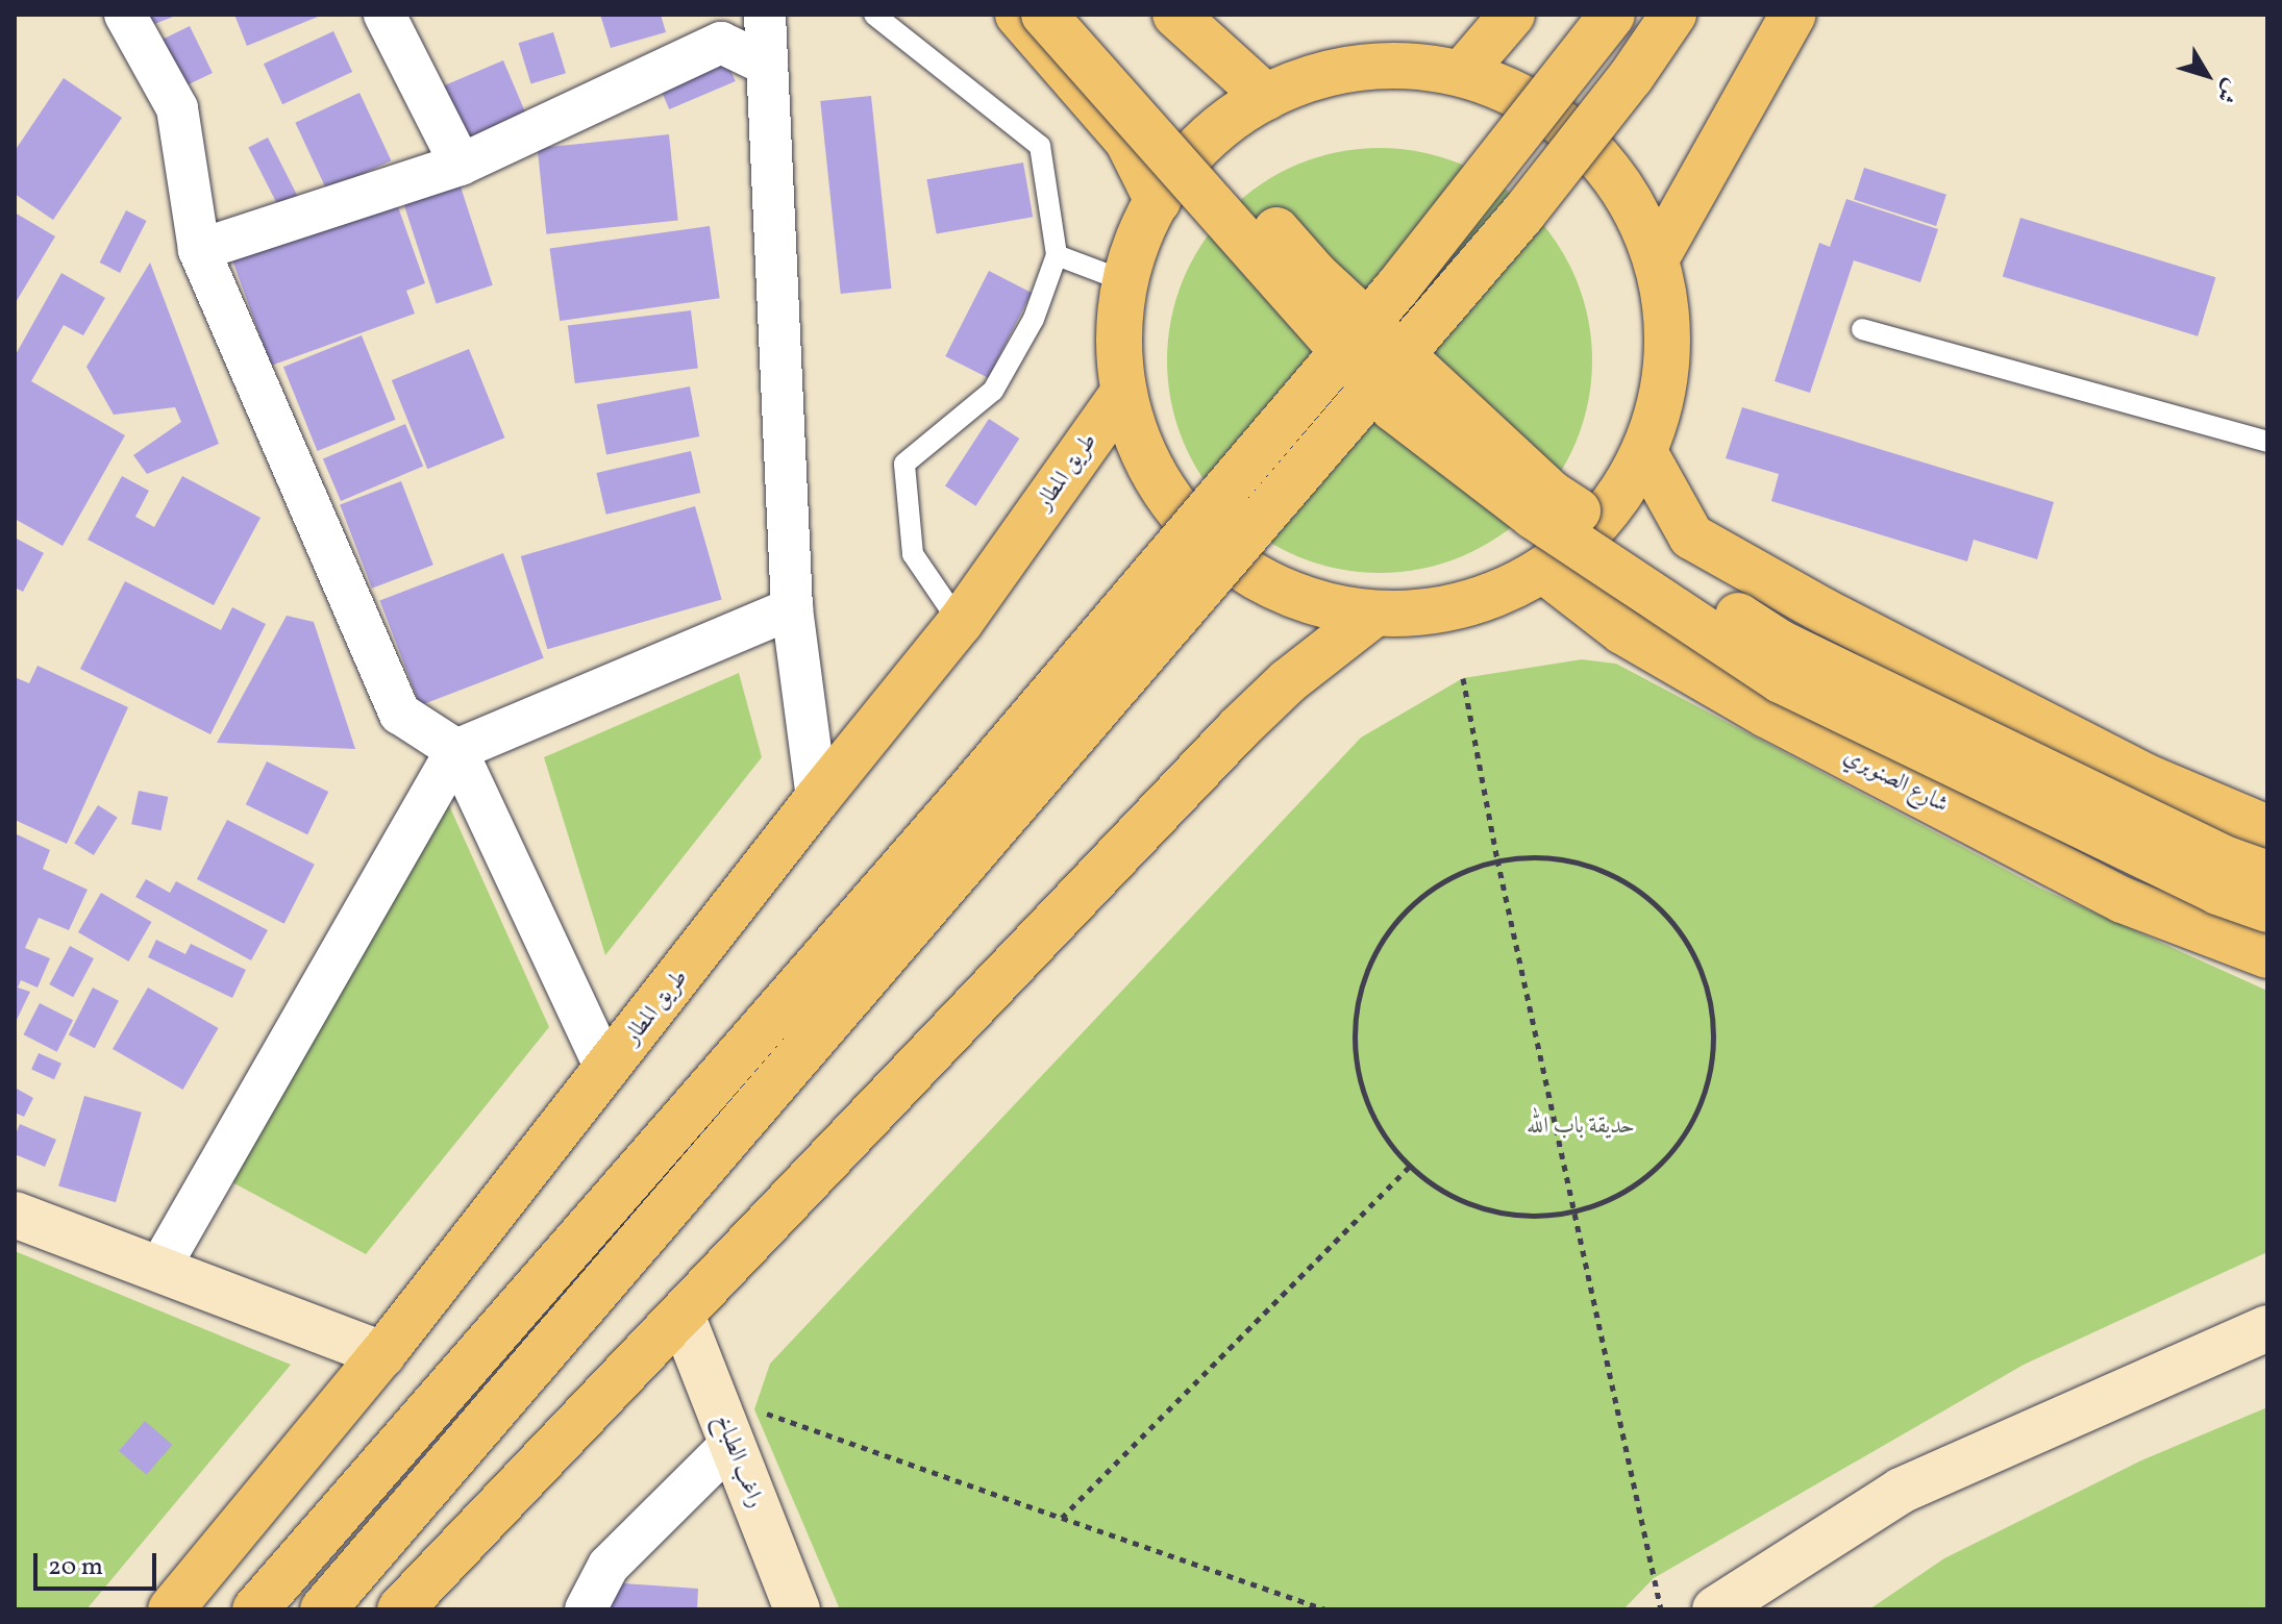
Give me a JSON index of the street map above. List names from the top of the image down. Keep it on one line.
{"streets":{"main road":["طريق المطار","شارع الصنوبري","راغب الطباخ"]},"parks":["حديقة باب الله"],"scale_bar":"20 m","north":"bottom right"}
